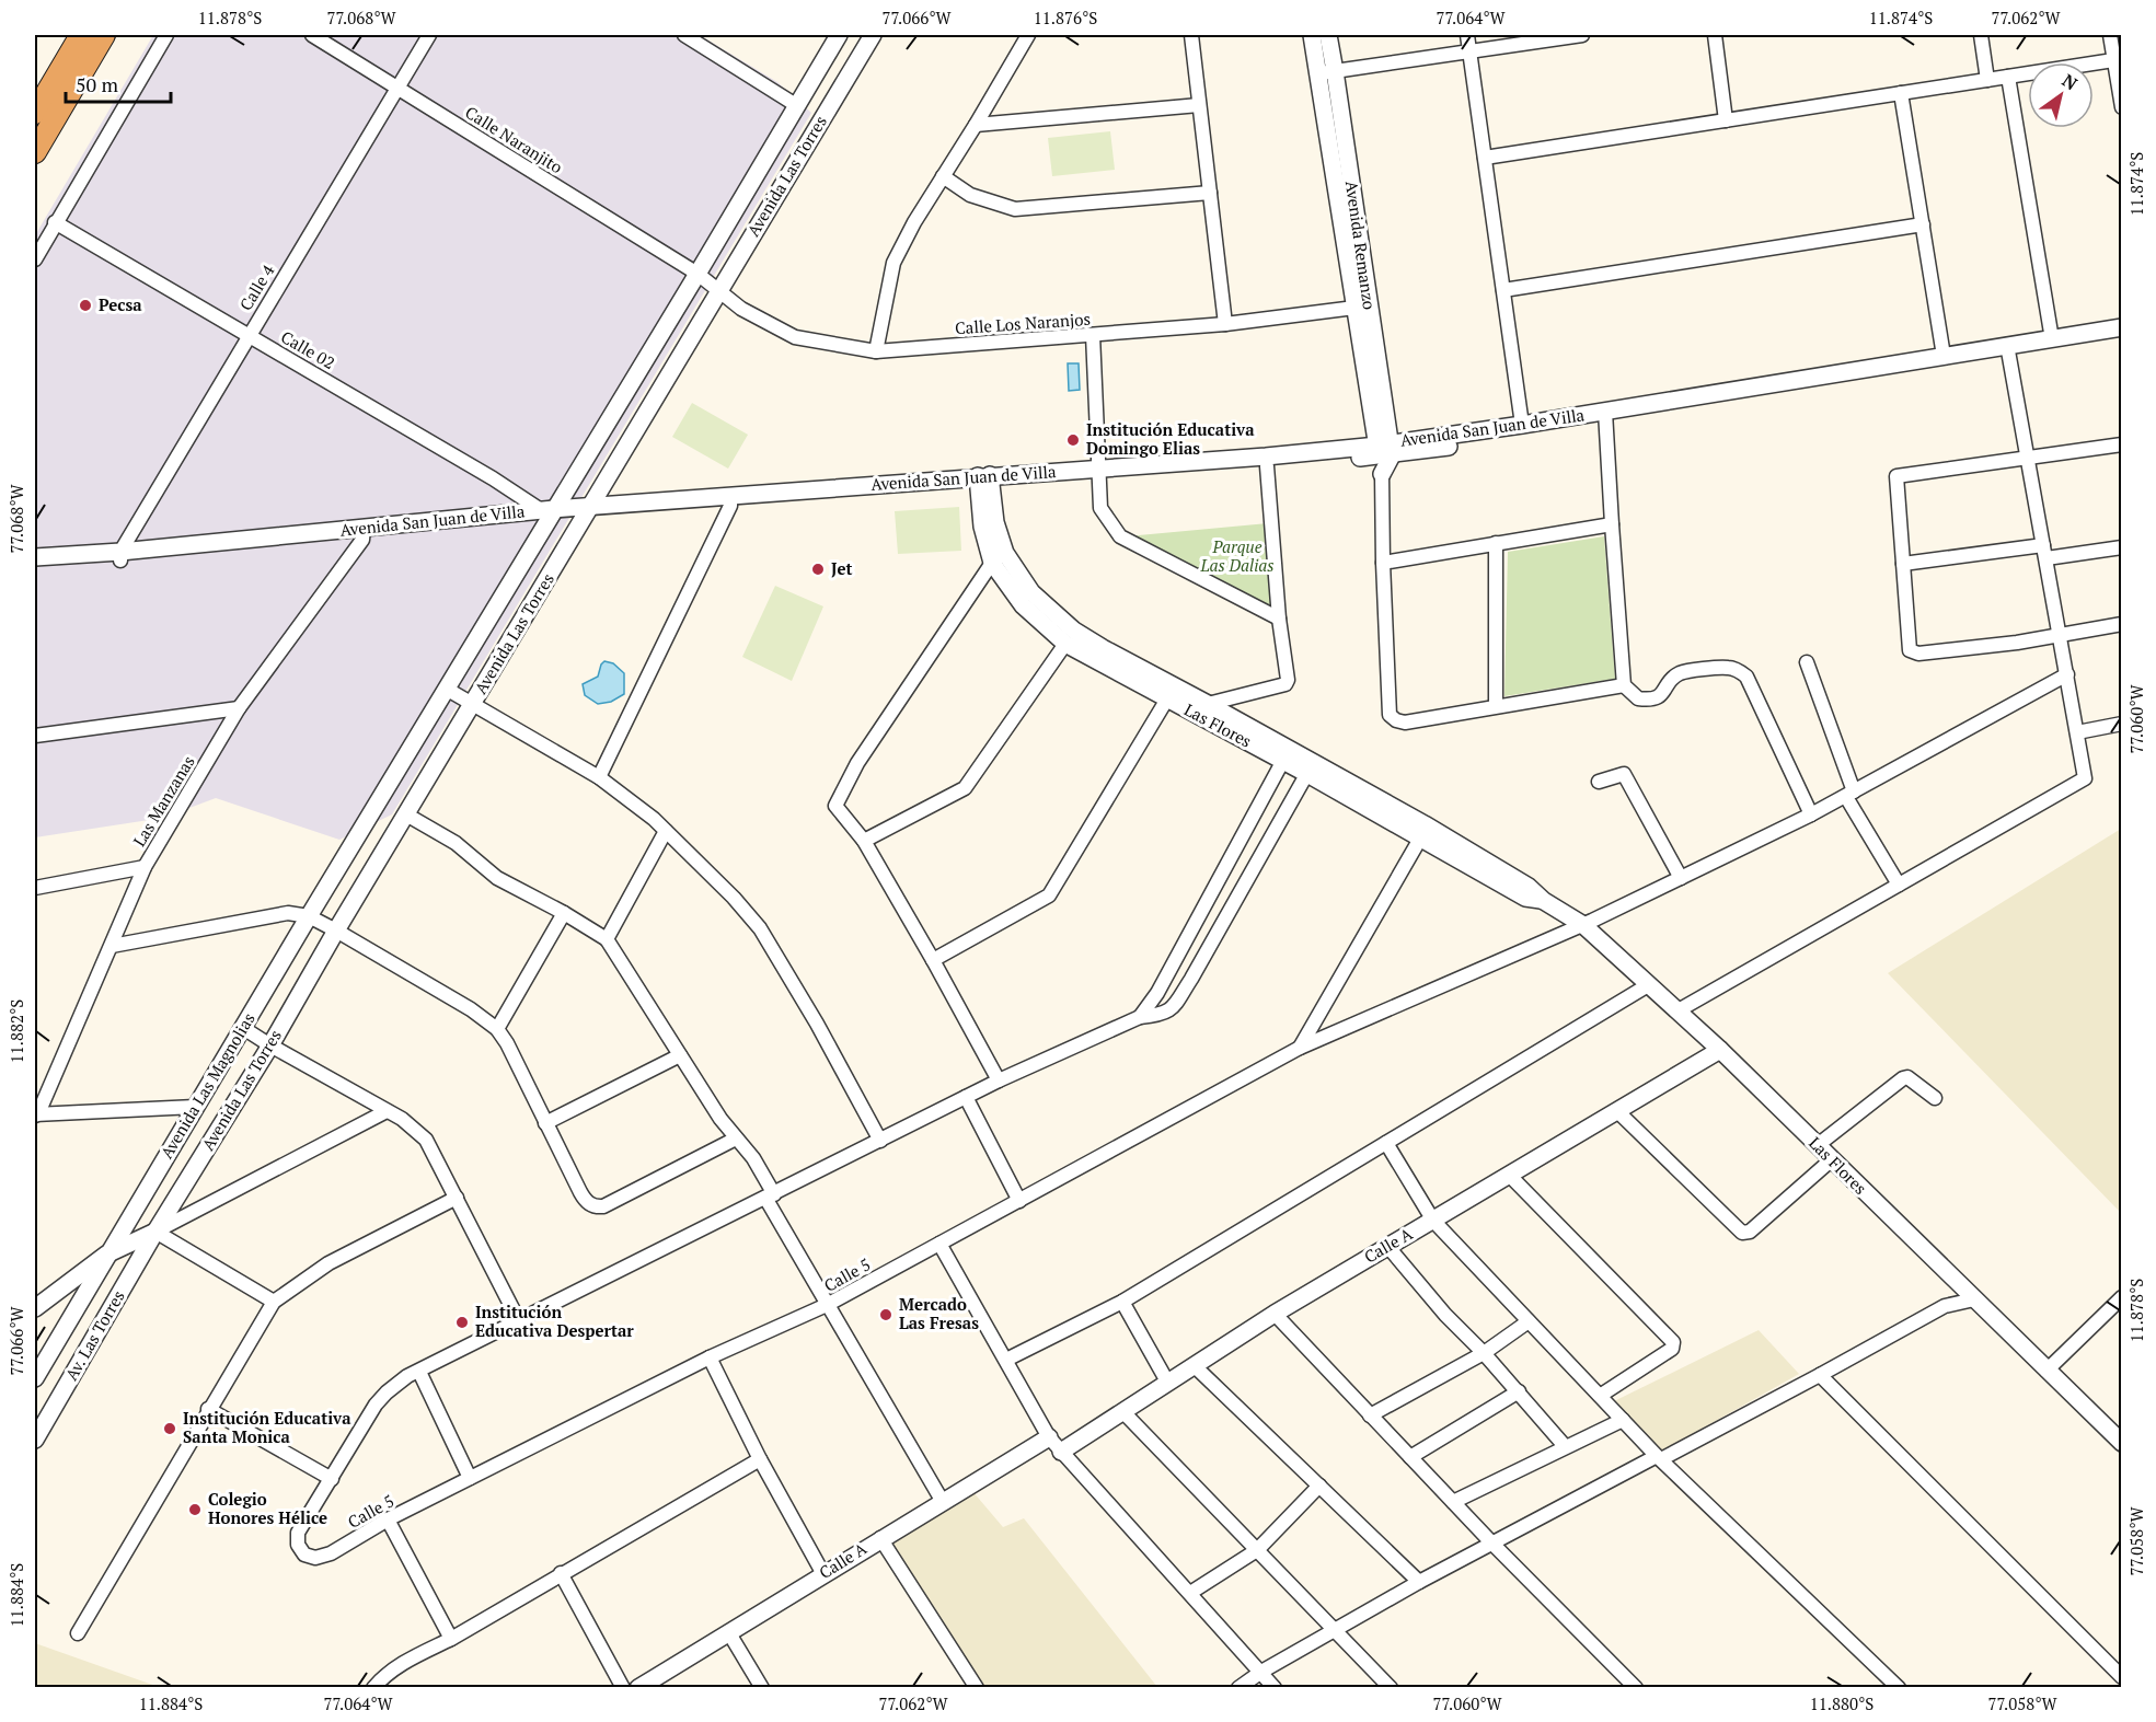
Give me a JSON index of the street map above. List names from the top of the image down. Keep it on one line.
{"streets":{"street":["Calle Naranjito","Avenida Las Torres","Avenida Remanzo","Calle 4","Calle Los Naranjos","Calle 02","Avenida San Juan de Villa","Las Flores","Las Manzanas","Avenida Las Magnolias","Calle A","Calle 5","Av. Las Torres"]},"crossings":[["Calle Naranjito","Avenida Las Torres"],["Calle Naranjito","Calle 4"],["Calle Naranjito","Calle Los Naranjos"],["Avenida Las Torres","Calle Los Naranjos"],["Avenida Las Torres","Calle 02"],["Avenida Las Torres","Avenida San Juan de Villa"],["Avenida Las Torres","Avenida Las Magnolias"],["Avenida Las Torres","Av. Las Torres"],["Avenida Remanzo","Calle Los Naranjos"],["Avenida Remanzo","Avenida San Juan de Villa"],["Calle 4","Calle 02"],["Calle 4","Avenida San Juan de Villa"],["Calle 02","Avenida San Juan de Villa"],["Avenida San Juan de Villa","Las Flores"],["Avenida San Juan de Villa","Las Manzanas"],["Las Flores","Calle A"],["Las Flores","Calle 5"],["Avenida Las Magnolias","Av. Las Torres"]],"parks":["Parque Las Dalias"],"places":["Pecsa","Institución Educativa Domingo Elias","Jet","Mercado Las Fresas","Institución Educativa Despertar","Institución Educativa Santa Monica","Colegio Honores Hélice"],"scale_bar":"50 m","north":"top right","coordinates":["11.878°S","77.068°W","77.066°W","11.876°S","77.064°W","11.874°S","77.062°W","77.060°W","11.882°S","77.058°W","11.884°S","11.880°S"]}
